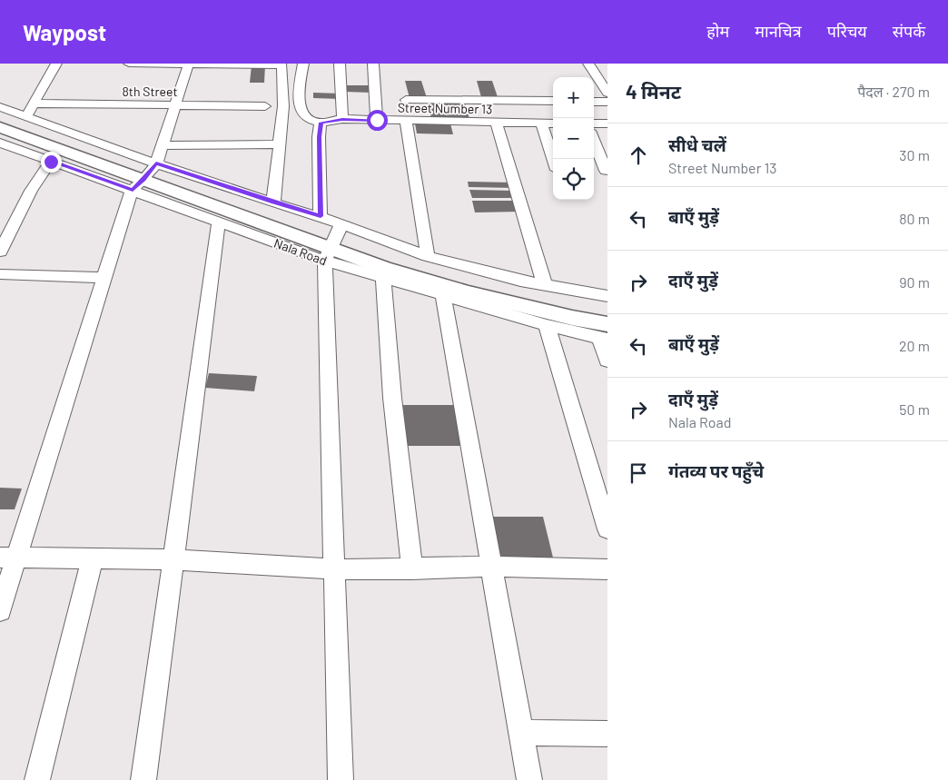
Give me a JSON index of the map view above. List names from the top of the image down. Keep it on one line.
{"streets":{"street":["8th Street","Street Number 13","Nala Road"]},"page":{"header":"Waypost","nav":["होम","मानचित्र","परिचय","संपर्क"],"heading":["4 मिनट","पैदल · 270 m"],"map_buttons":["+","−"],"list":[["सीधे चलें","Street Number 13","30 m"],["बाएँ मुड़ें","80 m"],["दाएँ मुड़ें","90 m"],["बाएँ मुड़ें","20 m"],["दाएँ मुड़ें","Nala Road","50 m"],"गंतव्य पर पहुँचे"]}}
